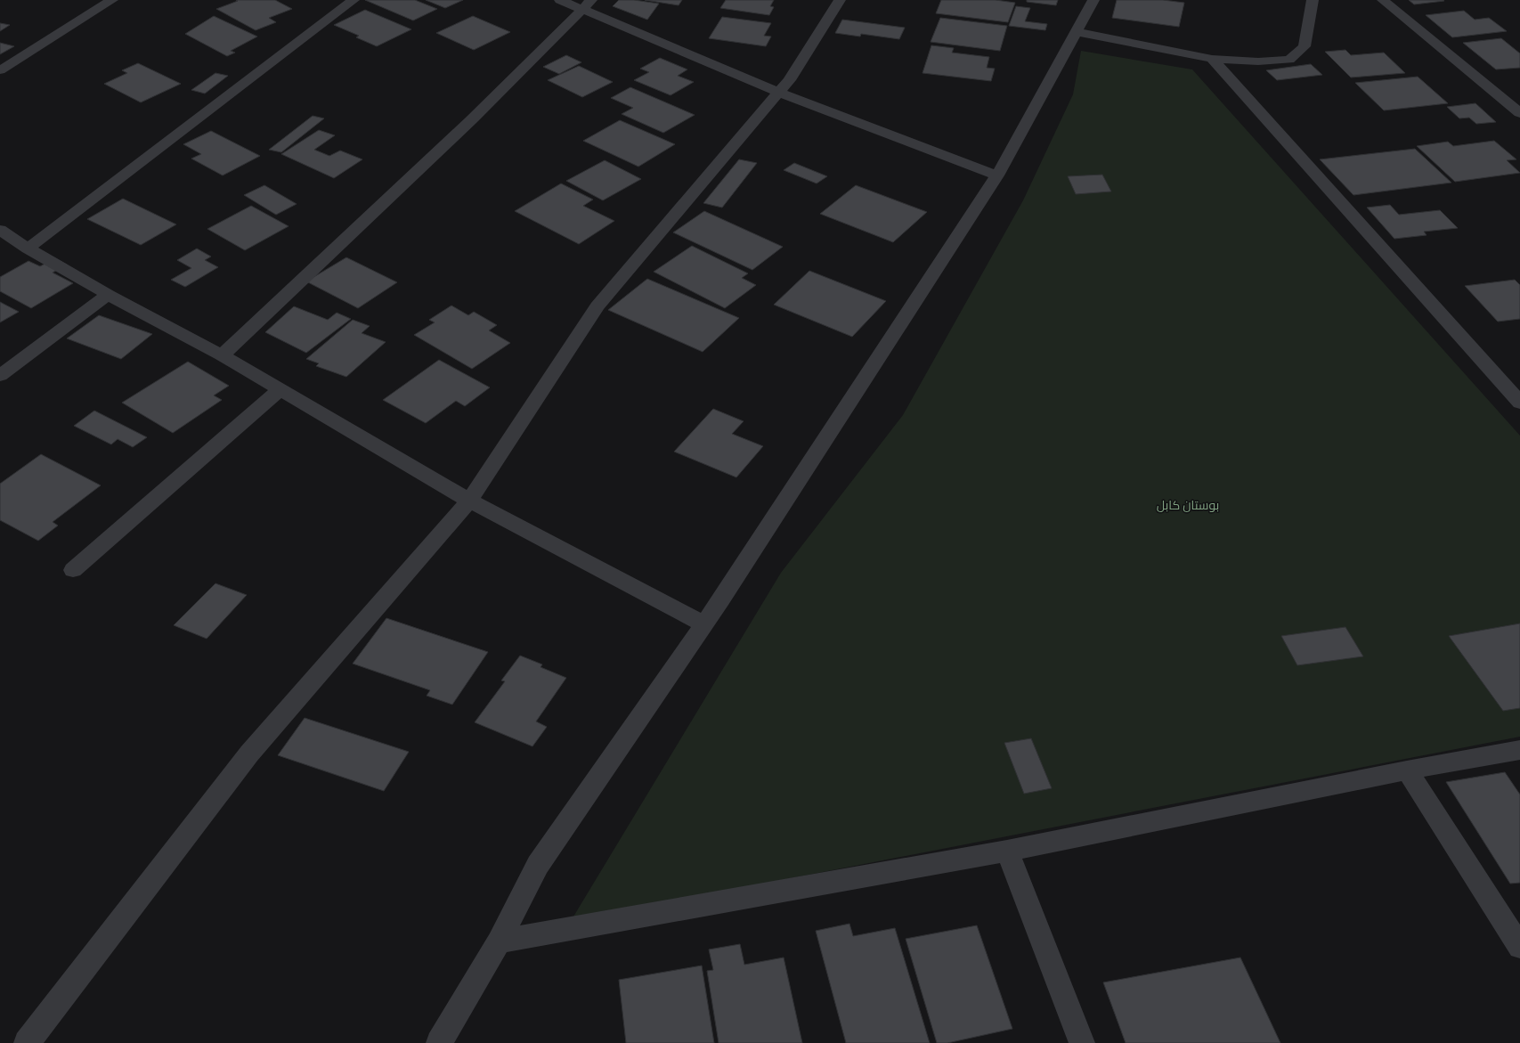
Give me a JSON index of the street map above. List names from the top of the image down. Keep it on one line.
{"parks":["بوستان کابل"]}
